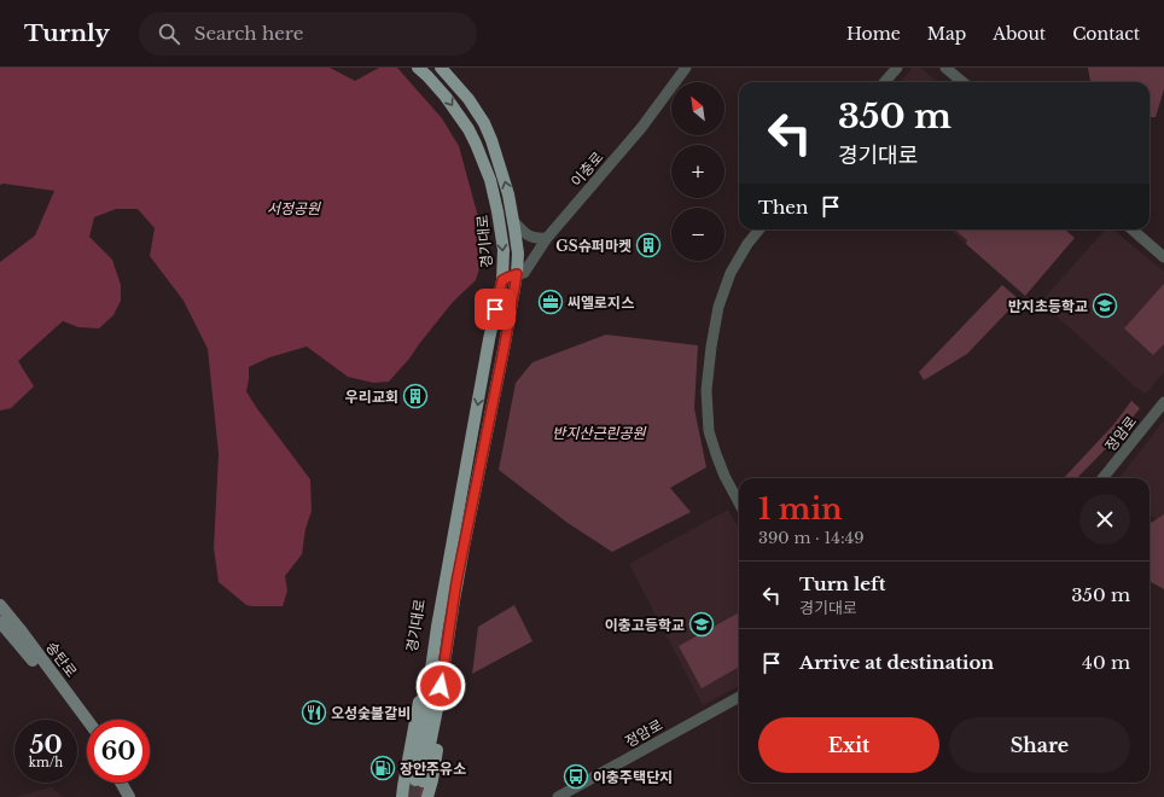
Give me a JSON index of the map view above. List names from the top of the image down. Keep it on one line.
{"streets":{"main road":["경기대로","송탄로"],"street":["이충로","정암로"]},"crossings":[["이충로","경기대로"]],"parks":["서정공원","반지산근린공원"],"places":{"building":["GS슈퍼마켓","우리교회"],"office":["씨엘로지스"],"school or university":["반지초등학교","이충고등학교"],"restaurant":["오성숯불갈비"],"fuel station":["장안주유소"],"bus stop":["이충주택단지"]},"north":"top left","page":{"header":"Turnly","search":"Search here","nav":["Home","Map","About","Contact"],"map_buttons":["+","−"],"turn":["350 m","경기대로"],"then":"Then","heading":["1 min","390 m · 14:49"],"list":[{"name":"Turn left","note":"경기대로","value":"350 m"},{"name":"Arrive at destination","value":"40 m"}],"buttons":["Exit","Share"],"speed":"50 km/h","limit":"60"}}
